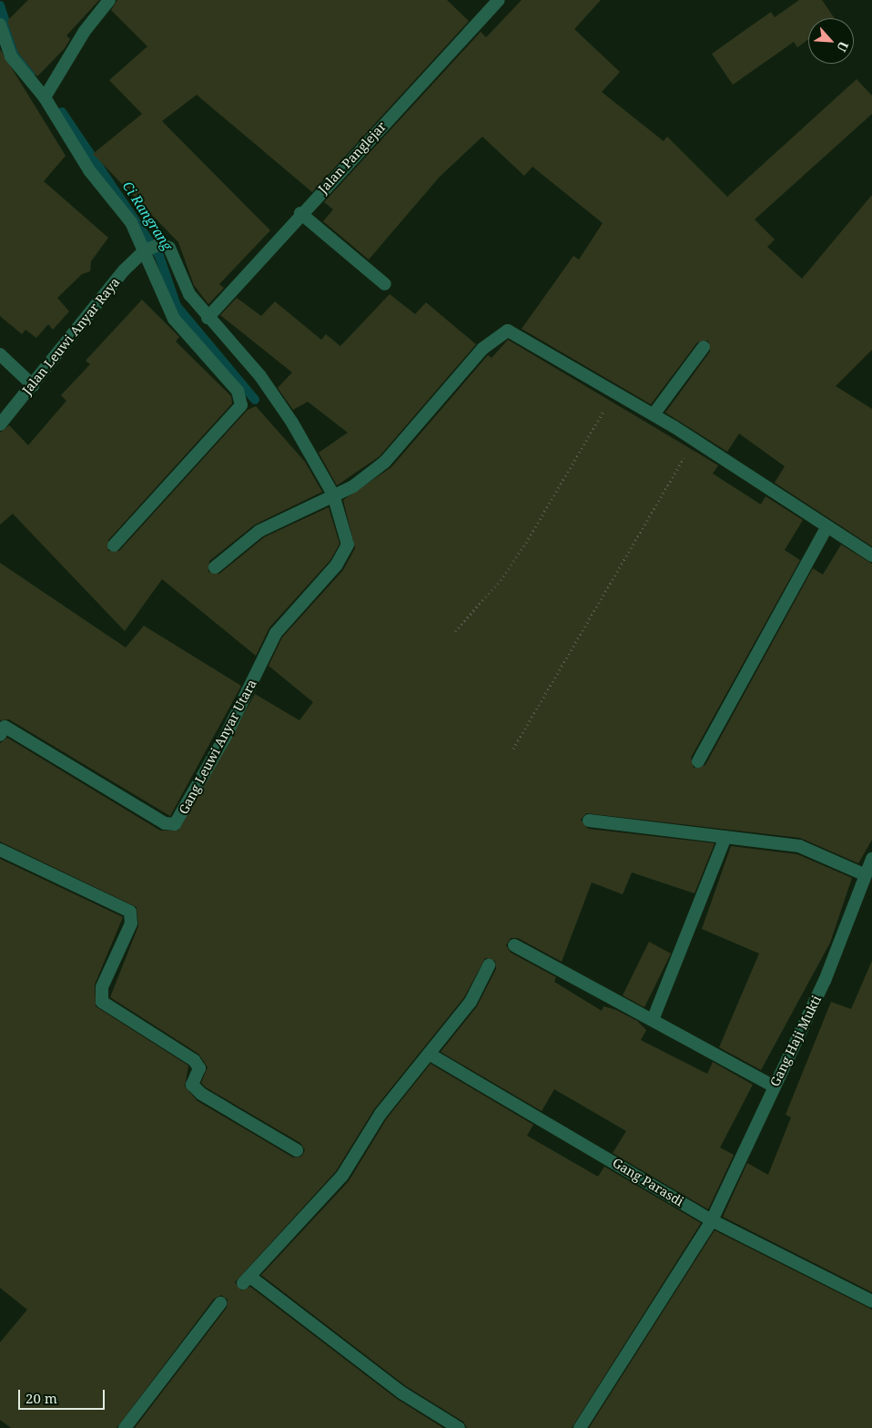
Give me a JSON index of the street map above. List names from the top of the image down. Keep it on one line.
{"streets":{"street":["Jalan Panglejar","Jalan Leuwi Anyar Raya","Gang Leuwi Anyar Utara","Gang Haji Mukti","Gang Parasdi"]},"crossings":[["Gang Haji Mukti","Gang Parasdi"]],"water":["Ci Rangrang"],"scale_bar":"20 m","north":"bottom right"}
